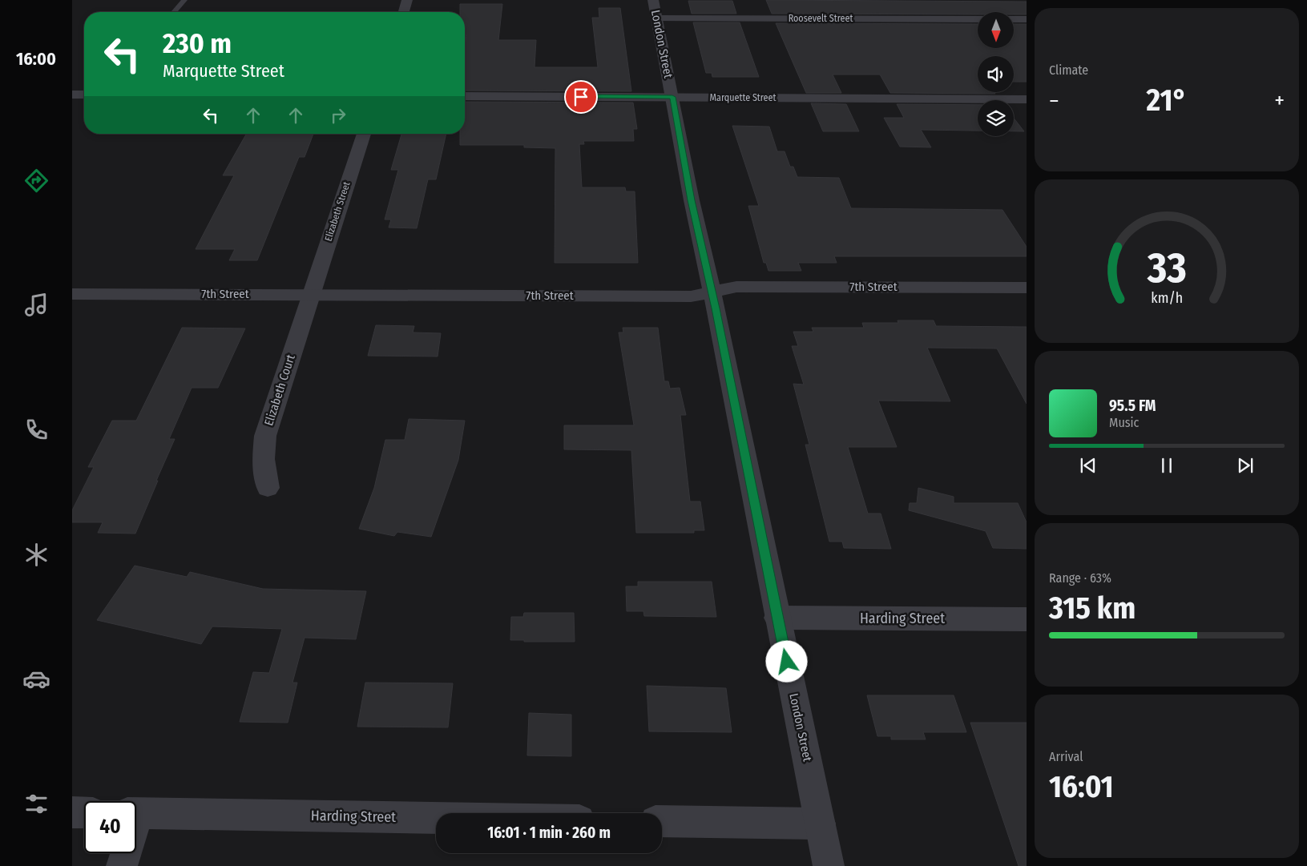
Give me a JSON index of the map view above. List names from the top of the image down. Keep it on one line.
{"streets":{"street":["Roosevelt Street","London Street","Marquette Street","Elizabeth Street","7th Street","Elizabeth Court","Harding Street"]},"crossings":[["Roosevelt Street","London Street"],["London Street","Marquette Street"],["London Street","7th Street"],["London Street","Harding Street"],["Elizabeth Street","7th Street"],["Elizabeth Street","Elizabeth Court"],["7th Street","Elizabeth Court"]],"north":"bottom","page":{"tabs":"16:00","tile":["Climate",["Range · 63%","315 km"],["Arrival","16:01"]],"turn":["230 m","Marquette Street"],"heat":["−","21°","+"],"song":["95.5 FM","Music"],"limit":"40","trip":"16:01 · 1 min · 260 m","gauge":["33","km/h"]}}
